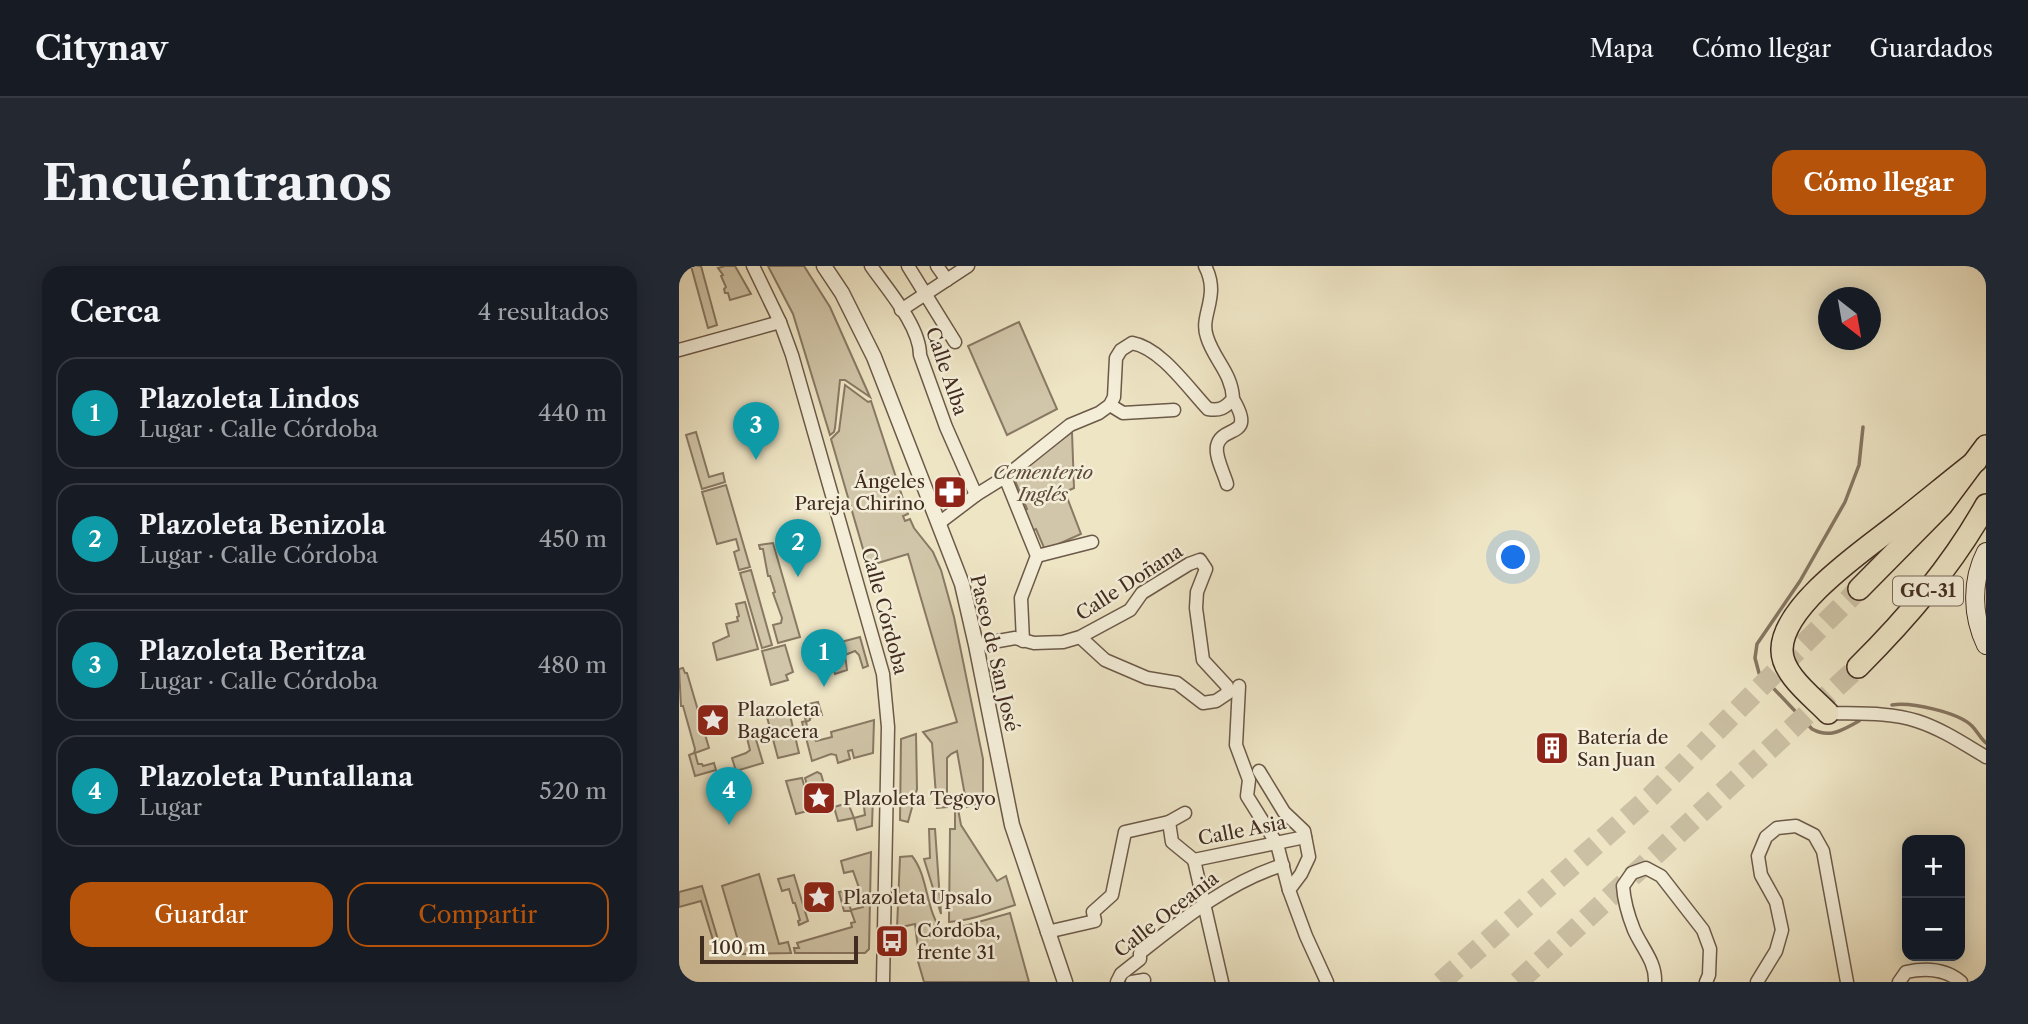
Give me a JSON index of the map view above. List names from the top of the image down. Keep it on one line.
{"streets":{"highway":["GC-31"],"street":["Calle Alba","Calle Doñana","Calle Córdoba","Paseo de San José","Calle Asia","Calle Oceania"]},"crossings":[["Calle Doñana","Paseo de San José"],["Paseo de San José","Calle Asia"]],"parks":["Cementerio Inglés"],"places":{"pharmacy":["Ángeles Pareja Chirino"],"place":["Plazoleta Bagacera","Plazoleta Tegoyo","Plazoleta Upsalo"],"building":["Batería de San Juan"],"bus stop":["Córdoba, frente 31"]},"scale_bar":"100 m","north":"bottom right","page":{"header":"Citynav","nav":["Mapa","Cómo llegar","Guardados"],"buttons":["Cómo llegar",["Guardar","Compartir"]],"title":"Encuéntranos","heading":["Cerca","4 resultados"],"list":[{"mark":"1","name":"Plazoleta Lindos","note":"Lugar · Calle Córdoba","value":"440 m"},{"mark":"2","name":"Plazoleta Benizola","note":"Lugar · Calle Córdoba","value":"450 m"},{"mark":"3","name":"Plazoleta Beritza","note":"Lugar · Calle Córdoba","value":"480 m"},{"mark":"4","name":"Plazoleta Puntallana","note":"Lugar","value":"520 m"}],"pins":["3","2","1","4"],"map_buttons":["+","−"],"scale":"100 m"}}
